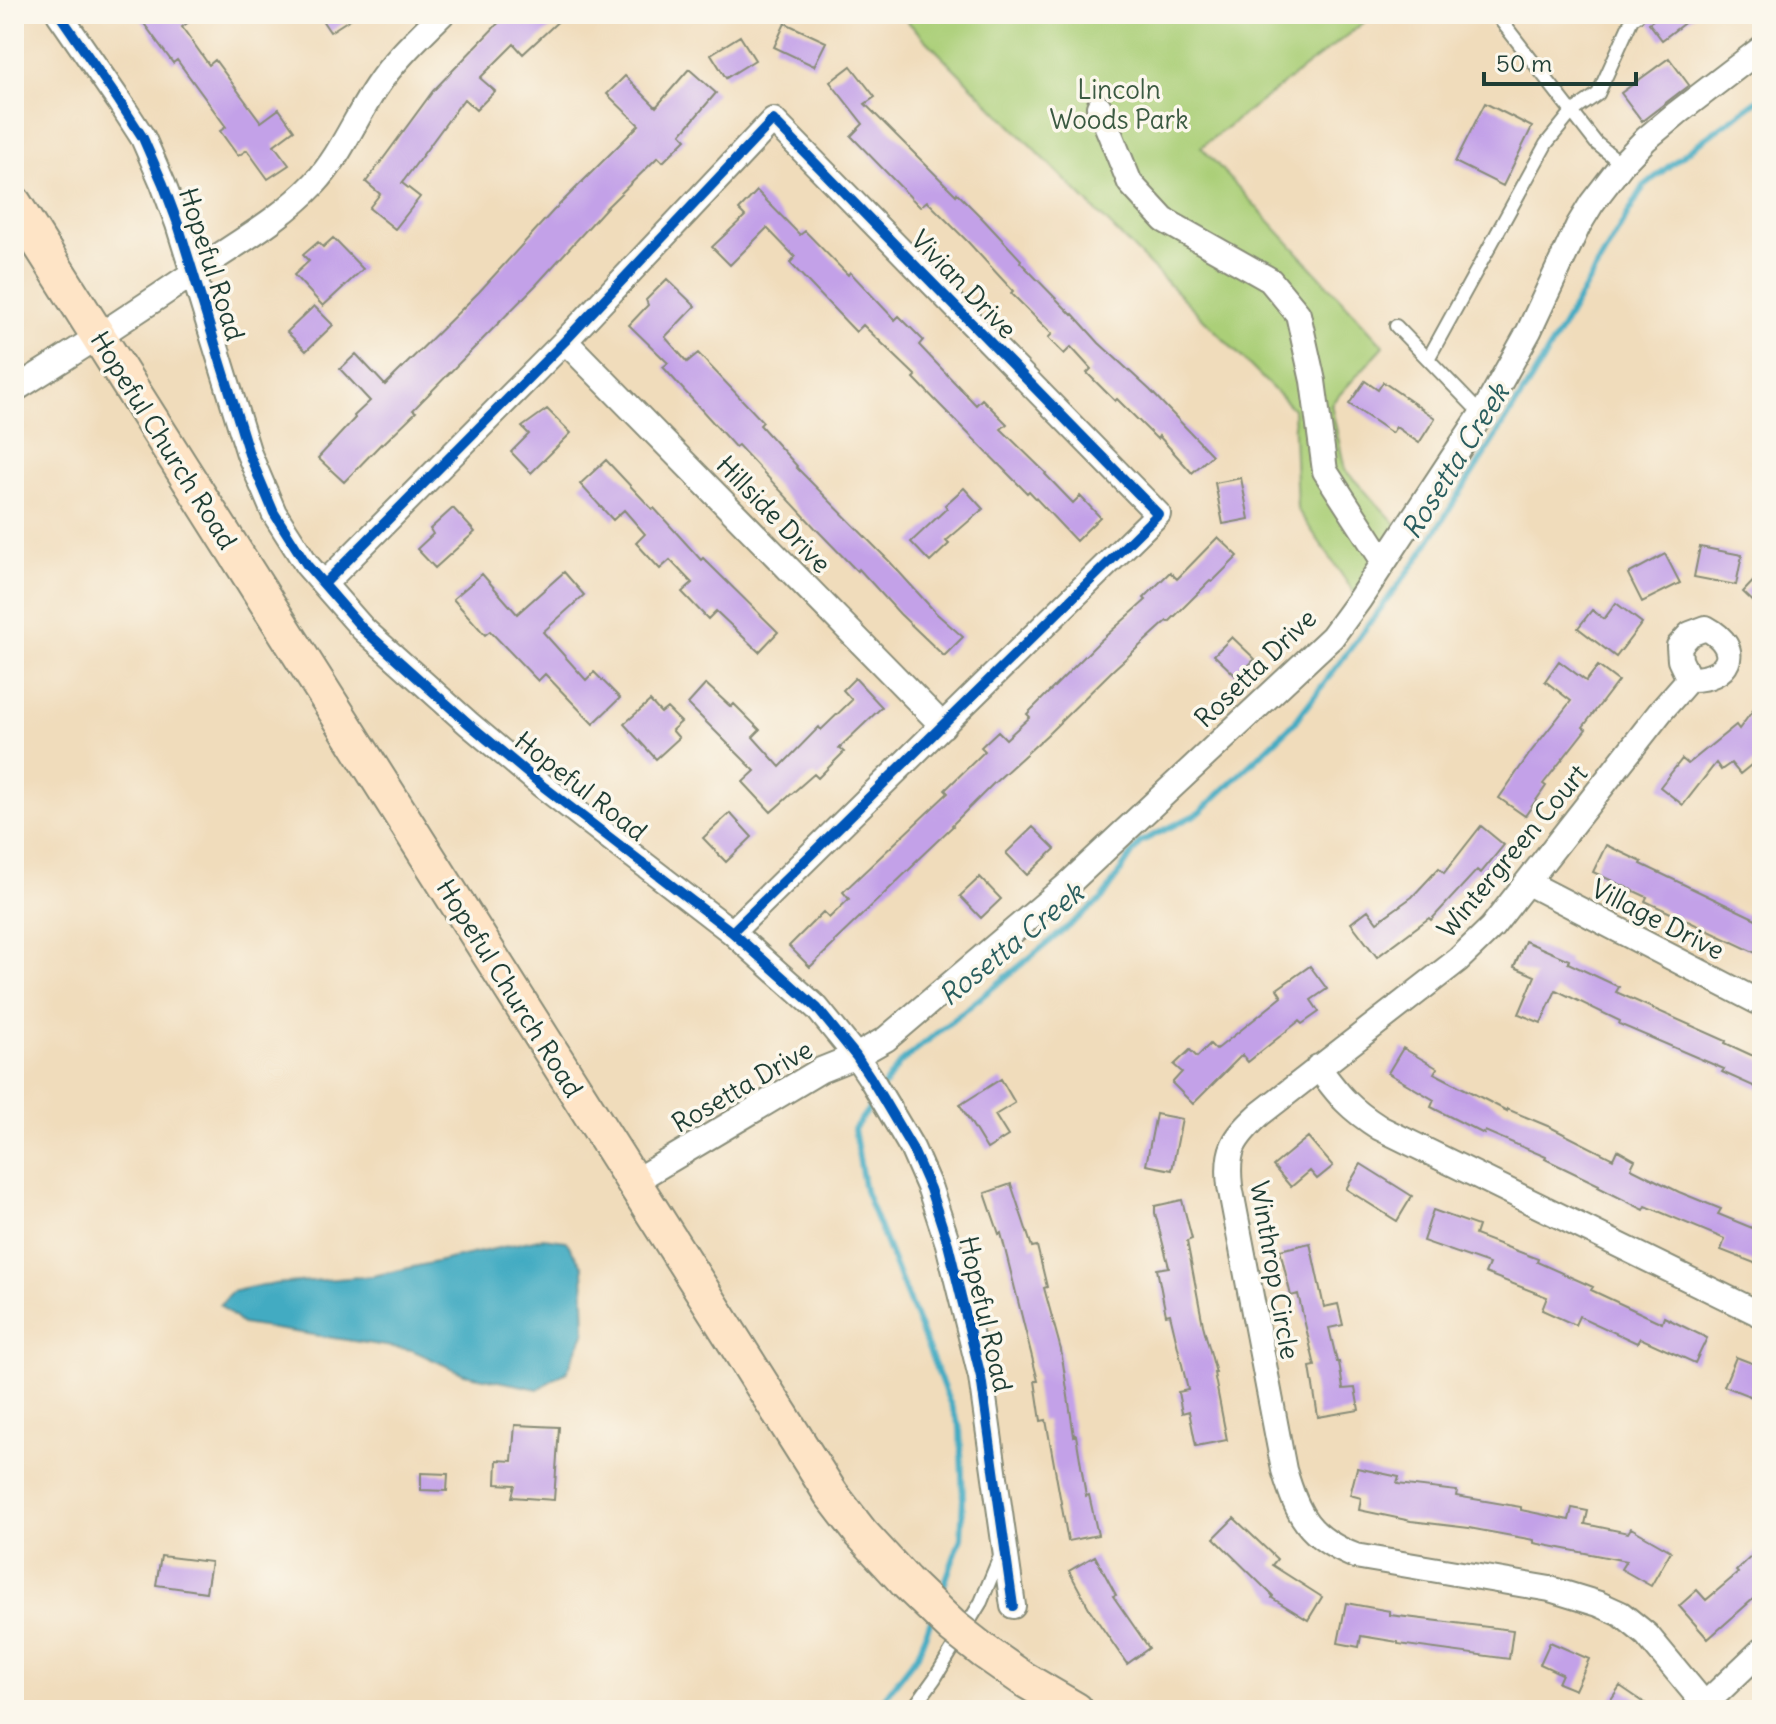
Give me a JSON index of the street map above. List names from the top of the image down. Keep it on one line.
{"streets":{"main road":["Hopeful Church Road"],"street":["Hopeful Road","Vivian Drive","Hillside Drive","Rosetta Drive","Wintergreen Court","Village Drive","Winthrop Circle"]},"crossings":[["Hopeful Road","Vivian Drive"],["Hopeful Road","Rosetta Drive"],["Vivian Drive","Hillside Drive"],["Hopeful Church Road","Rosetta Drive"],["Wintergreen Court","Village Drive"],["Wintergreen Court","Winthrop Circle"]],"water":["Rosetta Creek"],"parks":["Lincoln Woods Park"],"scale_bar":"50 m"}
